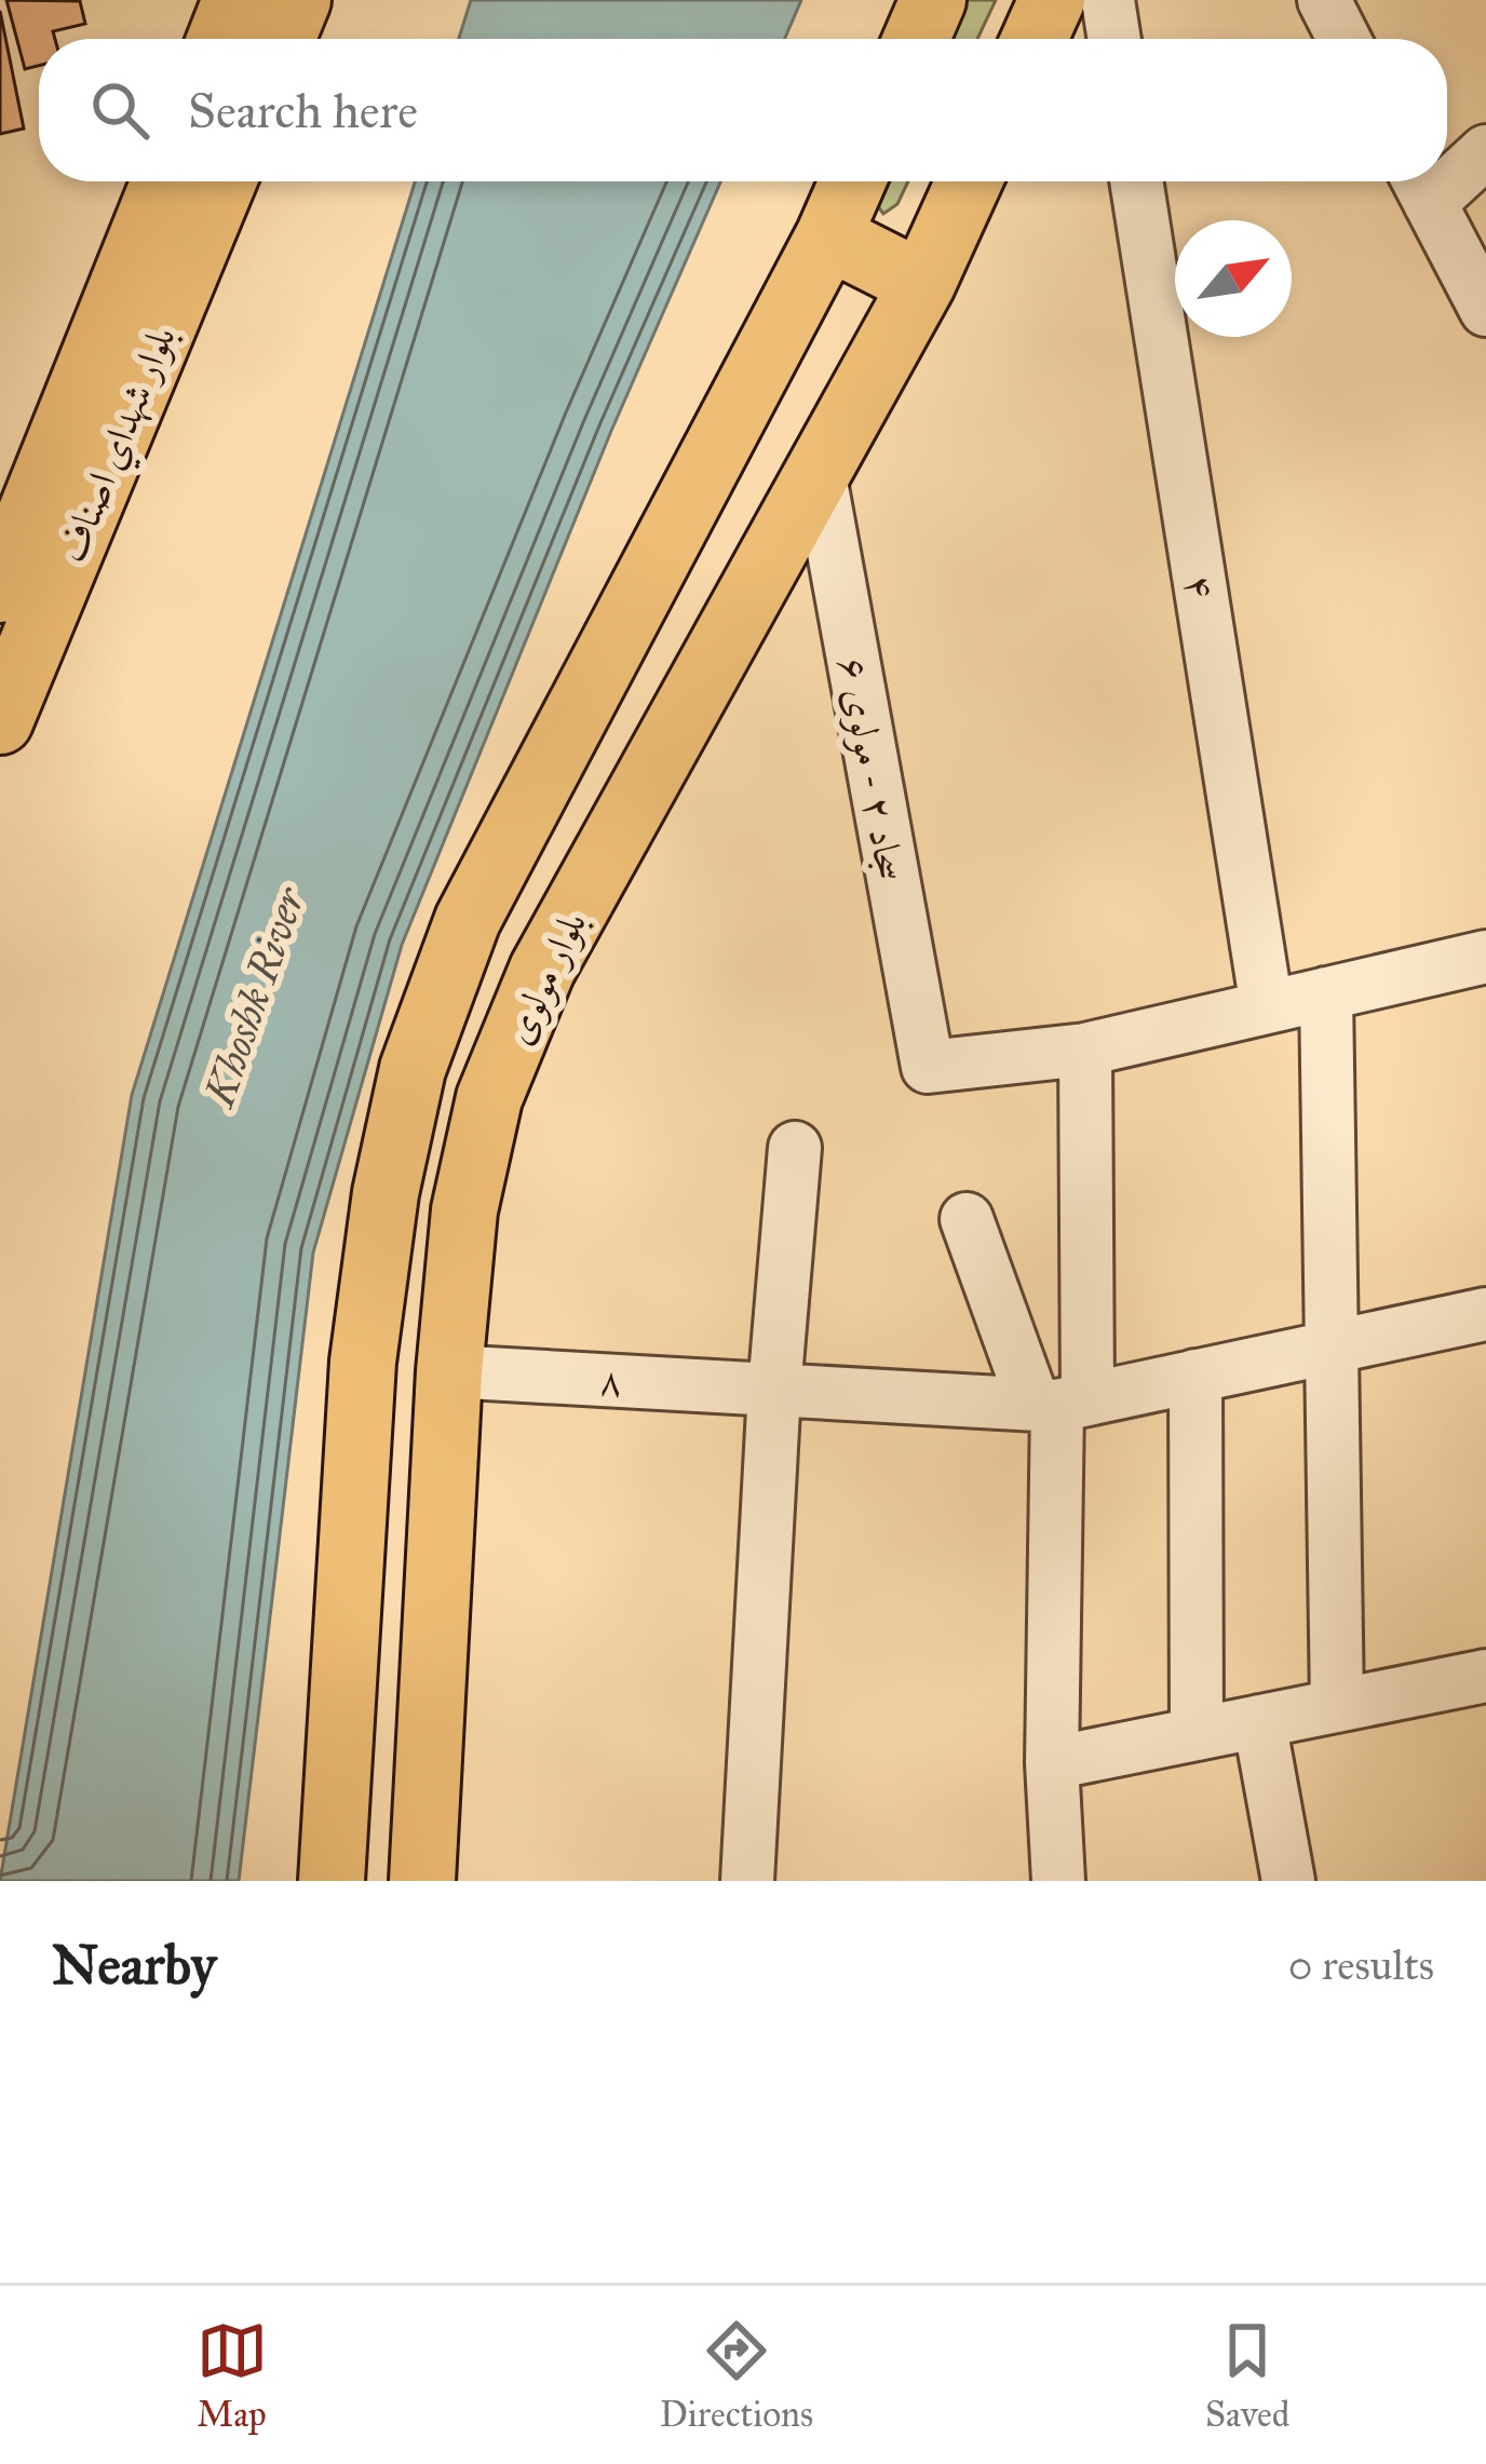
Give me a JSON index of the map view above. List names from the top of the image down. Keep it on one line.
{"streets":{"main road":["بلوار شهداي اصناف","بلوار مولوی"],"street":["۴","سجاد ۲ - مولوی ۶","۸"]},"crossings":[["سجاد ۲ - مولوی ۶","بلوار مولوی"],["بلوار مولوی","۸"]],"water":["Khoshk River"],"north":"top right","page":{"search":"Search here","heading":["Nearby","0 results"],"nav":["Map","Directions","Saved"]}}
